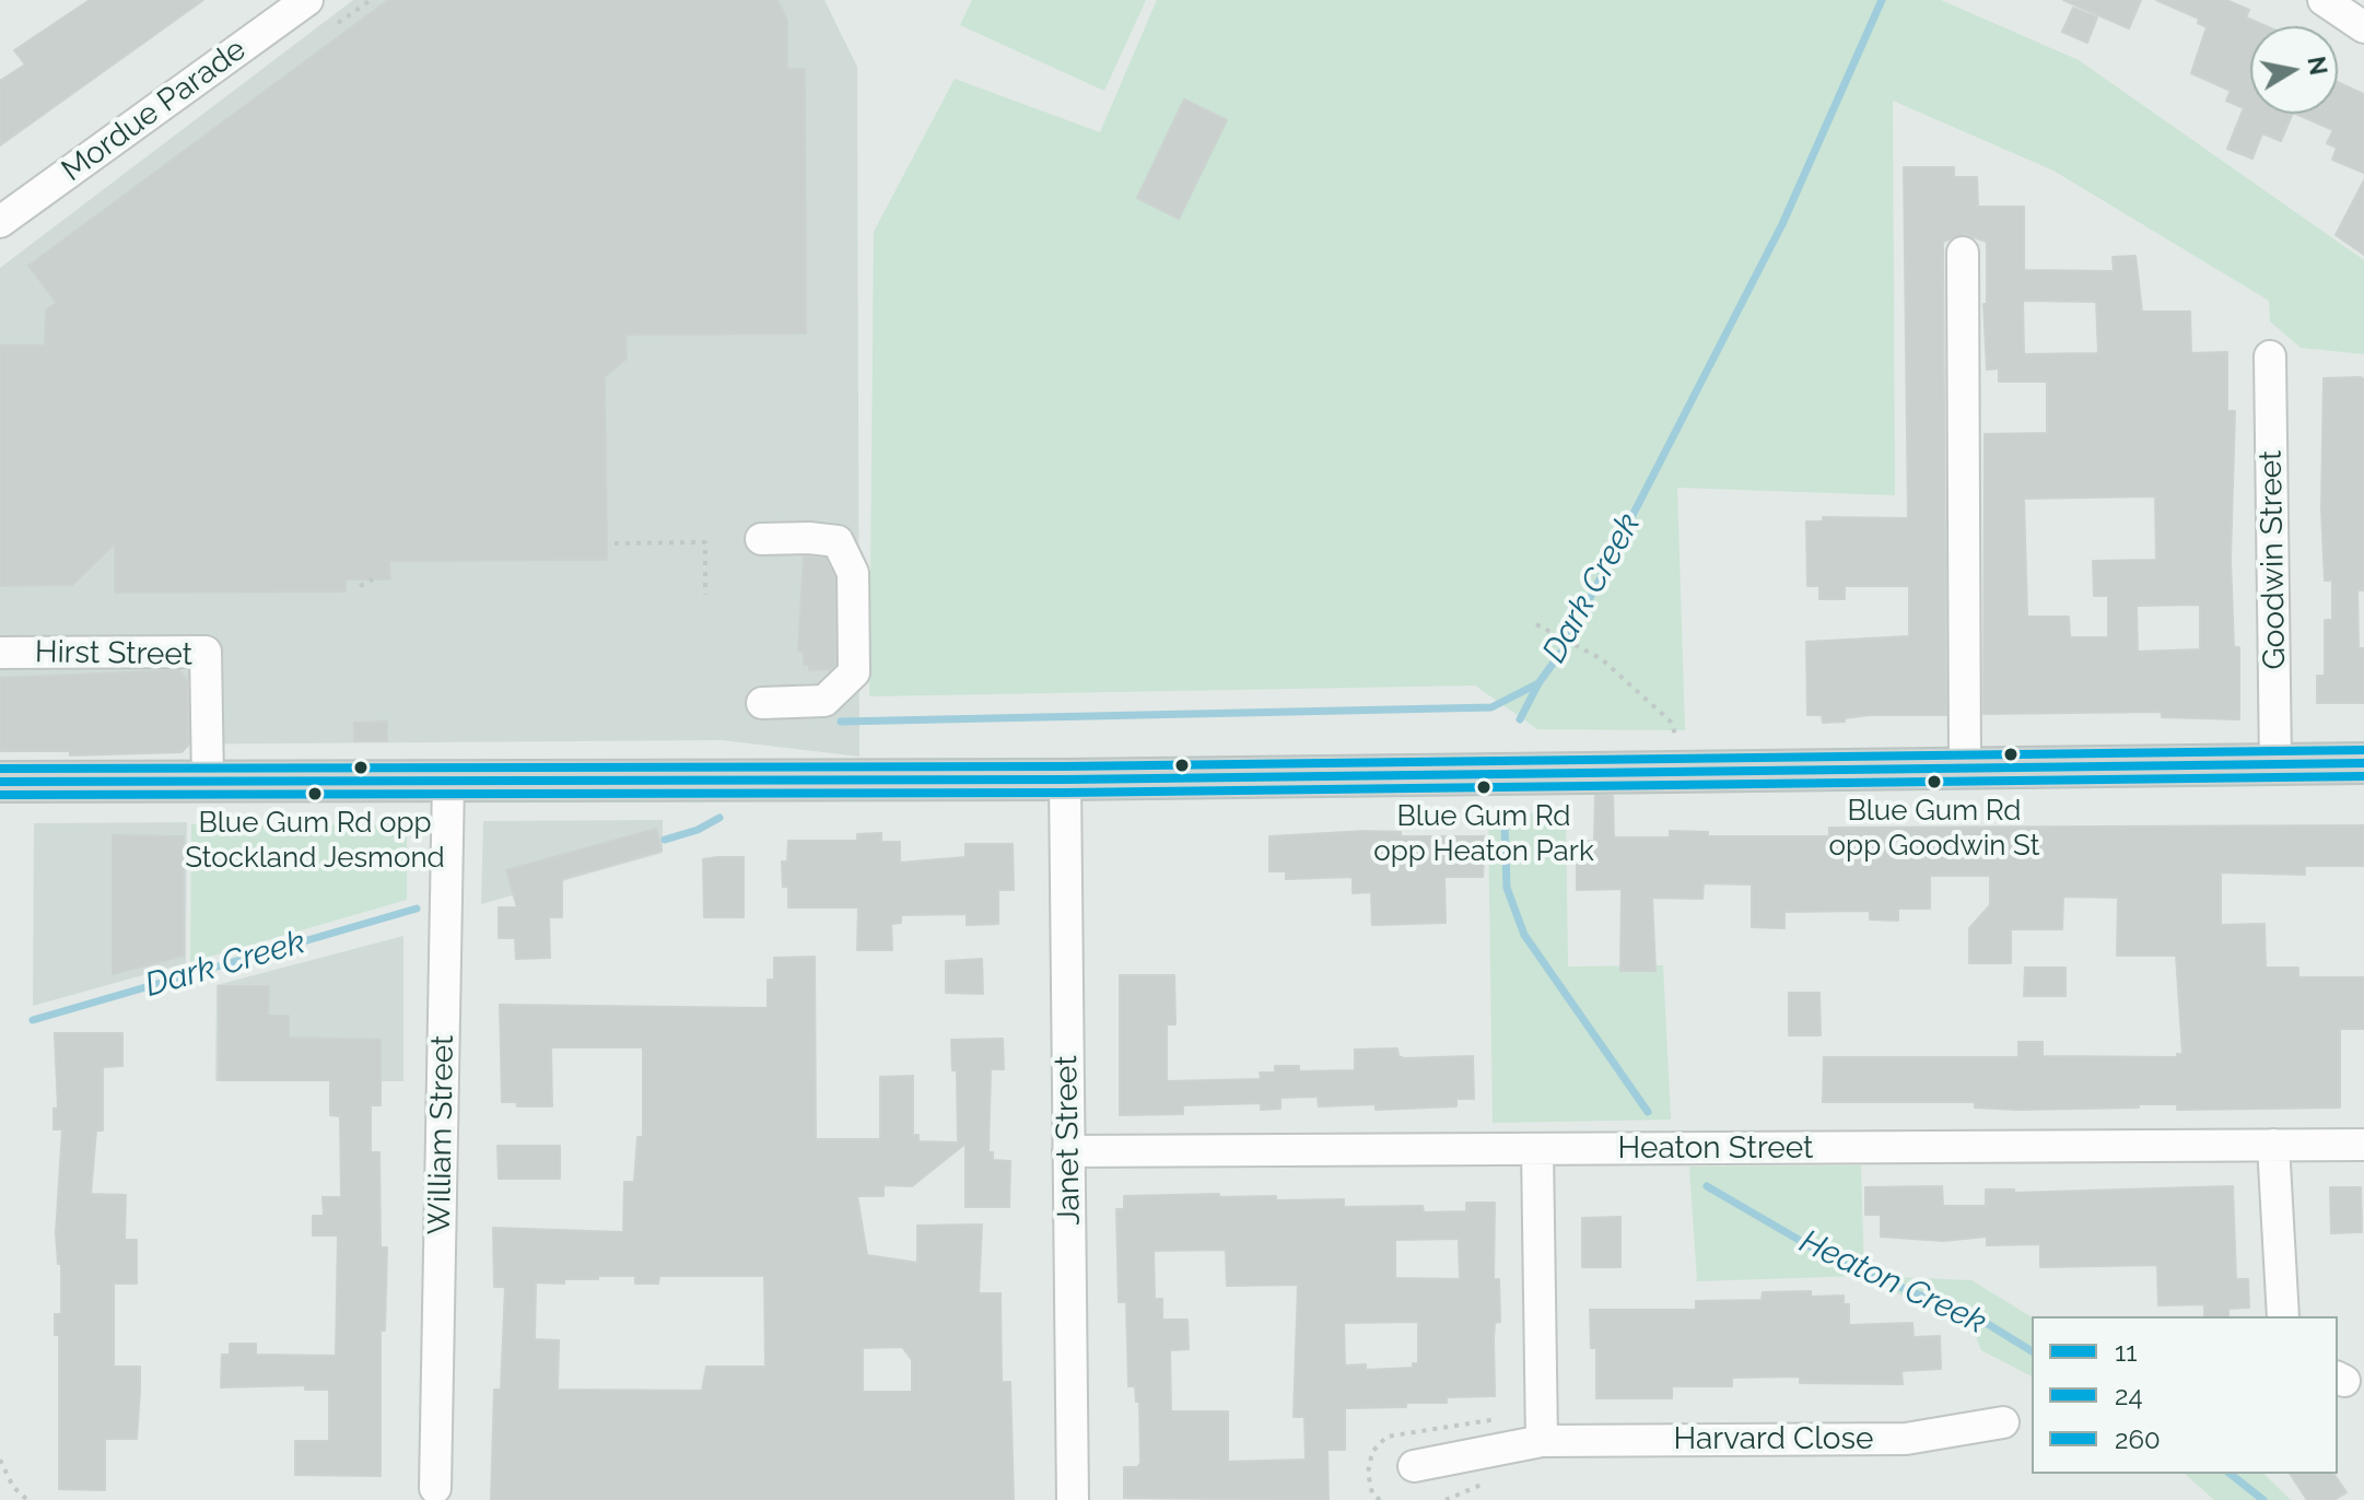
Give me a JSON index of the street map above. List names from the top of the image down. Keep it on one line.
{"streets":{"street":["Mordue Parade","Goodwin Street","Hirst Street","William Street","Janet Street","Heaton Street","Harvard Close"]},"crossings":[["Janet Street","Heaton Street"]],"water":["Dark Creek","Heaton Creek"],"places":["Blue Gum Rd opp Goodwin St","Blue Gum Rd opp Heaton Park","Blue Gum Rd opp Stockland Jesmond"],"lines":["transit line 260","transit line 11","transit line 24"],"legend":["11","24","260"],"north":"right"}
